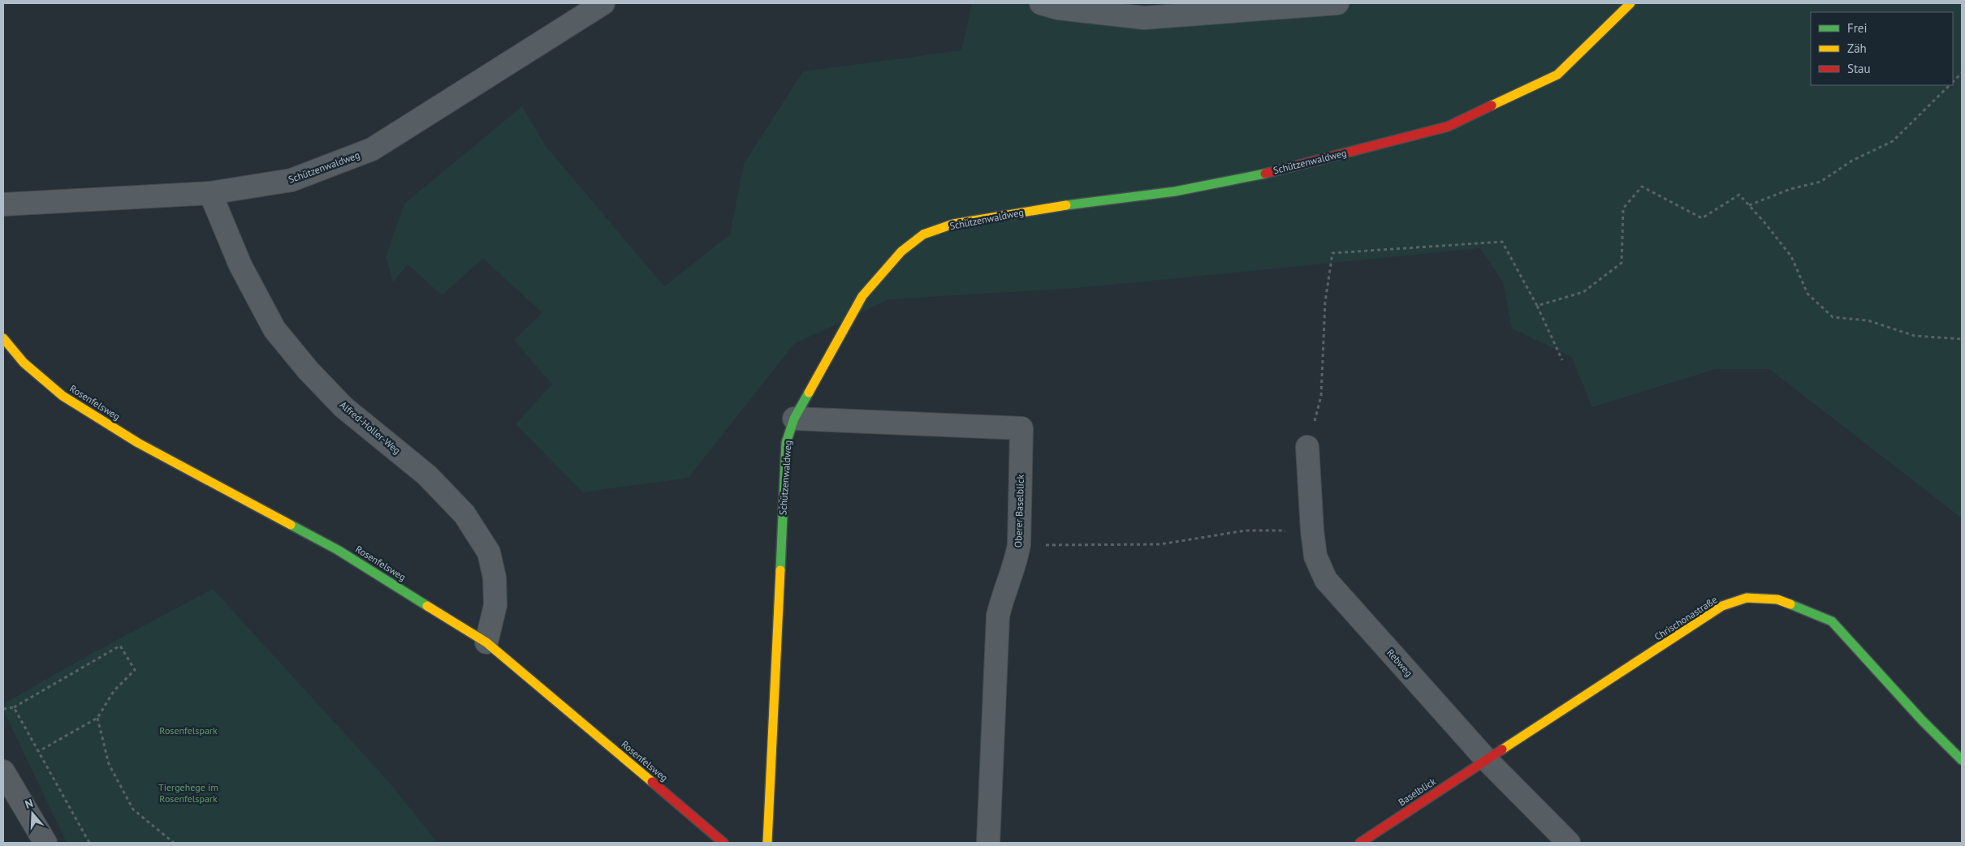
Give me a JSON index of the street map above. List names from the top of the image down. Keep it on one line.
{"streets":{"street":["Schützenwaldweg","Rosenfelsweg","Alfred-Holler-Weg","Oberer Baselblick","Chrischonastraße","Rebweg","Baselblick"]},"crossings":[["Schützenwaldweg","Alfred-Holler-Weg"],["Schützenwaldweg","Oberer Baselblick"],["Rosenfelsweg","Alfred-Holler-Weg"],["Chrischonastraße","Rebweg"],["Chrischonastraße","Baselblick"],["Rebweg","Baselblick"]],"parks":["Rosenfelspark","Tiergehege im Rosenfelspark"],"legend":["Frei","Zäh","Stau"],"north":"top"}
